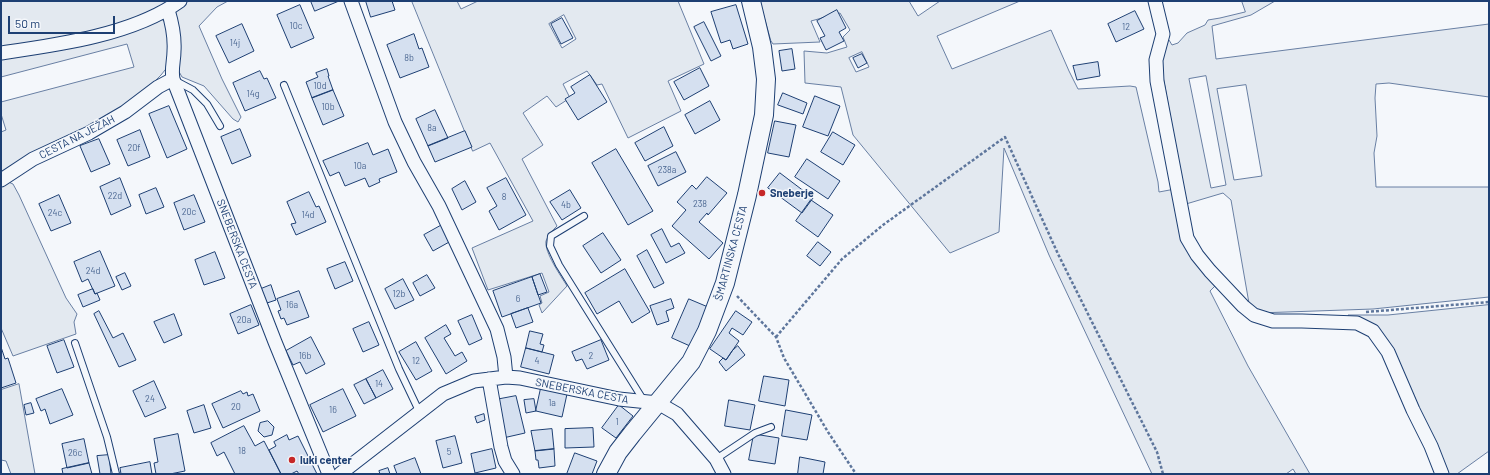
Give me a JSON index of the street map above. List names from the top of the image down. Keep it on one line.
{"streets":{"main road":["ŠMARTINSKA CESTA"],"street":["CESTA NA JEŽAH","SNEBERSKA CESTA"]},"crossings":[["CESTA NA JEŽAH","SNEBERSKA CESTA"],["SNEBERSKA CESTA","ŠMARTINSKA CESTA"]],"places":["Sneberje","luki center"],"house_numbers":["10c","12","14j","8b","10d","14g","10b","8a","20f","10a","238a","22d","8","238","4b","20c","24c","14d","24d","12b","6","16a","20a","16b","2","12","4","14","24","1a","20","16","1","18","5","26c"],"scale_bar":"50 m"}
